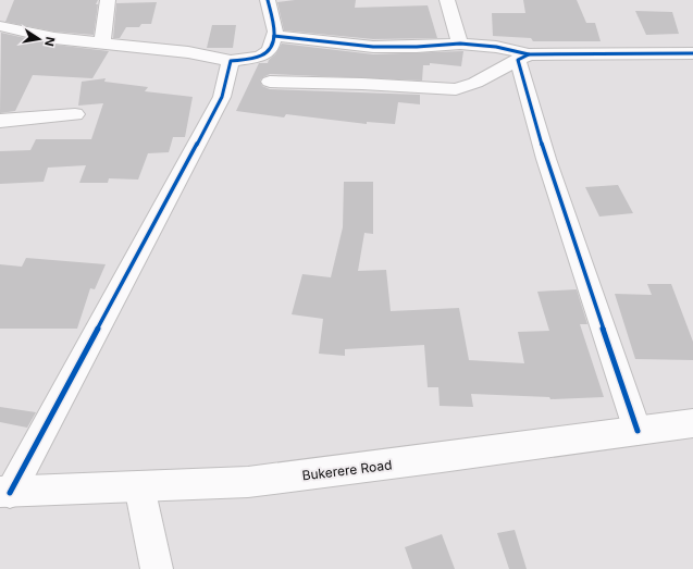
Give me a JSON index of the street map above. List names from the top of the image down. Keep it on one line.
{"streets":{"street":["Bukerere Road"]},"north":"right"}
